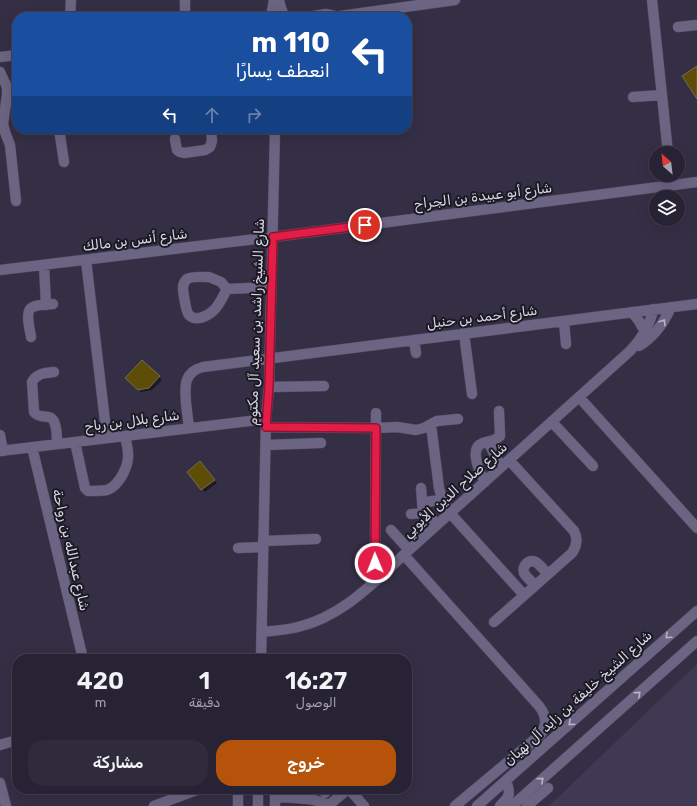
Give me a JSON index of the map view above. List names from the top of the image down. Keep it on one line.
{"streets":{"street":["شارع أبو عبيدة بن الجراح","شارع أنس بن مالك","شارع أحمد بن حنبل","شارع الشيخ راشد بن سعيد آل مكتوم","شارع بلال بن رباح","شارع صلاح الدين الأيوبي","شارع عبدالله بن رواحة","شارع الشيخ خليفة بن زايد آل نهيان"]},"crossings":[["شارع أبو عبيدة بن الجراح","شارع أنس بن مالك"],["شارع أبو عبيدة بن الجراح","شارع الشيخ راشد بن سعيد آل مكتوم"],["شارع أنس بن مالك","شارع الشيخ راشد بن سعيد آل مكتوم"],["شارع أحمد بن حنبل","شارع الشيخ راشد بن سعيد آل مكتوم"],["شارع أحمد بن حنبل","شارع بلال بن رباح"],["شارع أحمد بن حنبل","شارع صلاح الدين الأيوبي"],["شارع الشيخ راشد بن سعيد آل مكتوم","شارع بلال بن رباح"],["شارع الشيخ راشد بن سعيد آل مكتوم","شارع صلاح الدين الأيوبي"],["شارع بلال بن رباح","شارع عبدالله بن رواحة"]],"north":"top left","page":{"turn":["110 m","انعطف يسارًا"],"eta":["16:27","الوصول","1","دقيقة","420","m"],"buttons":["خروج","مشاركة"]}}
